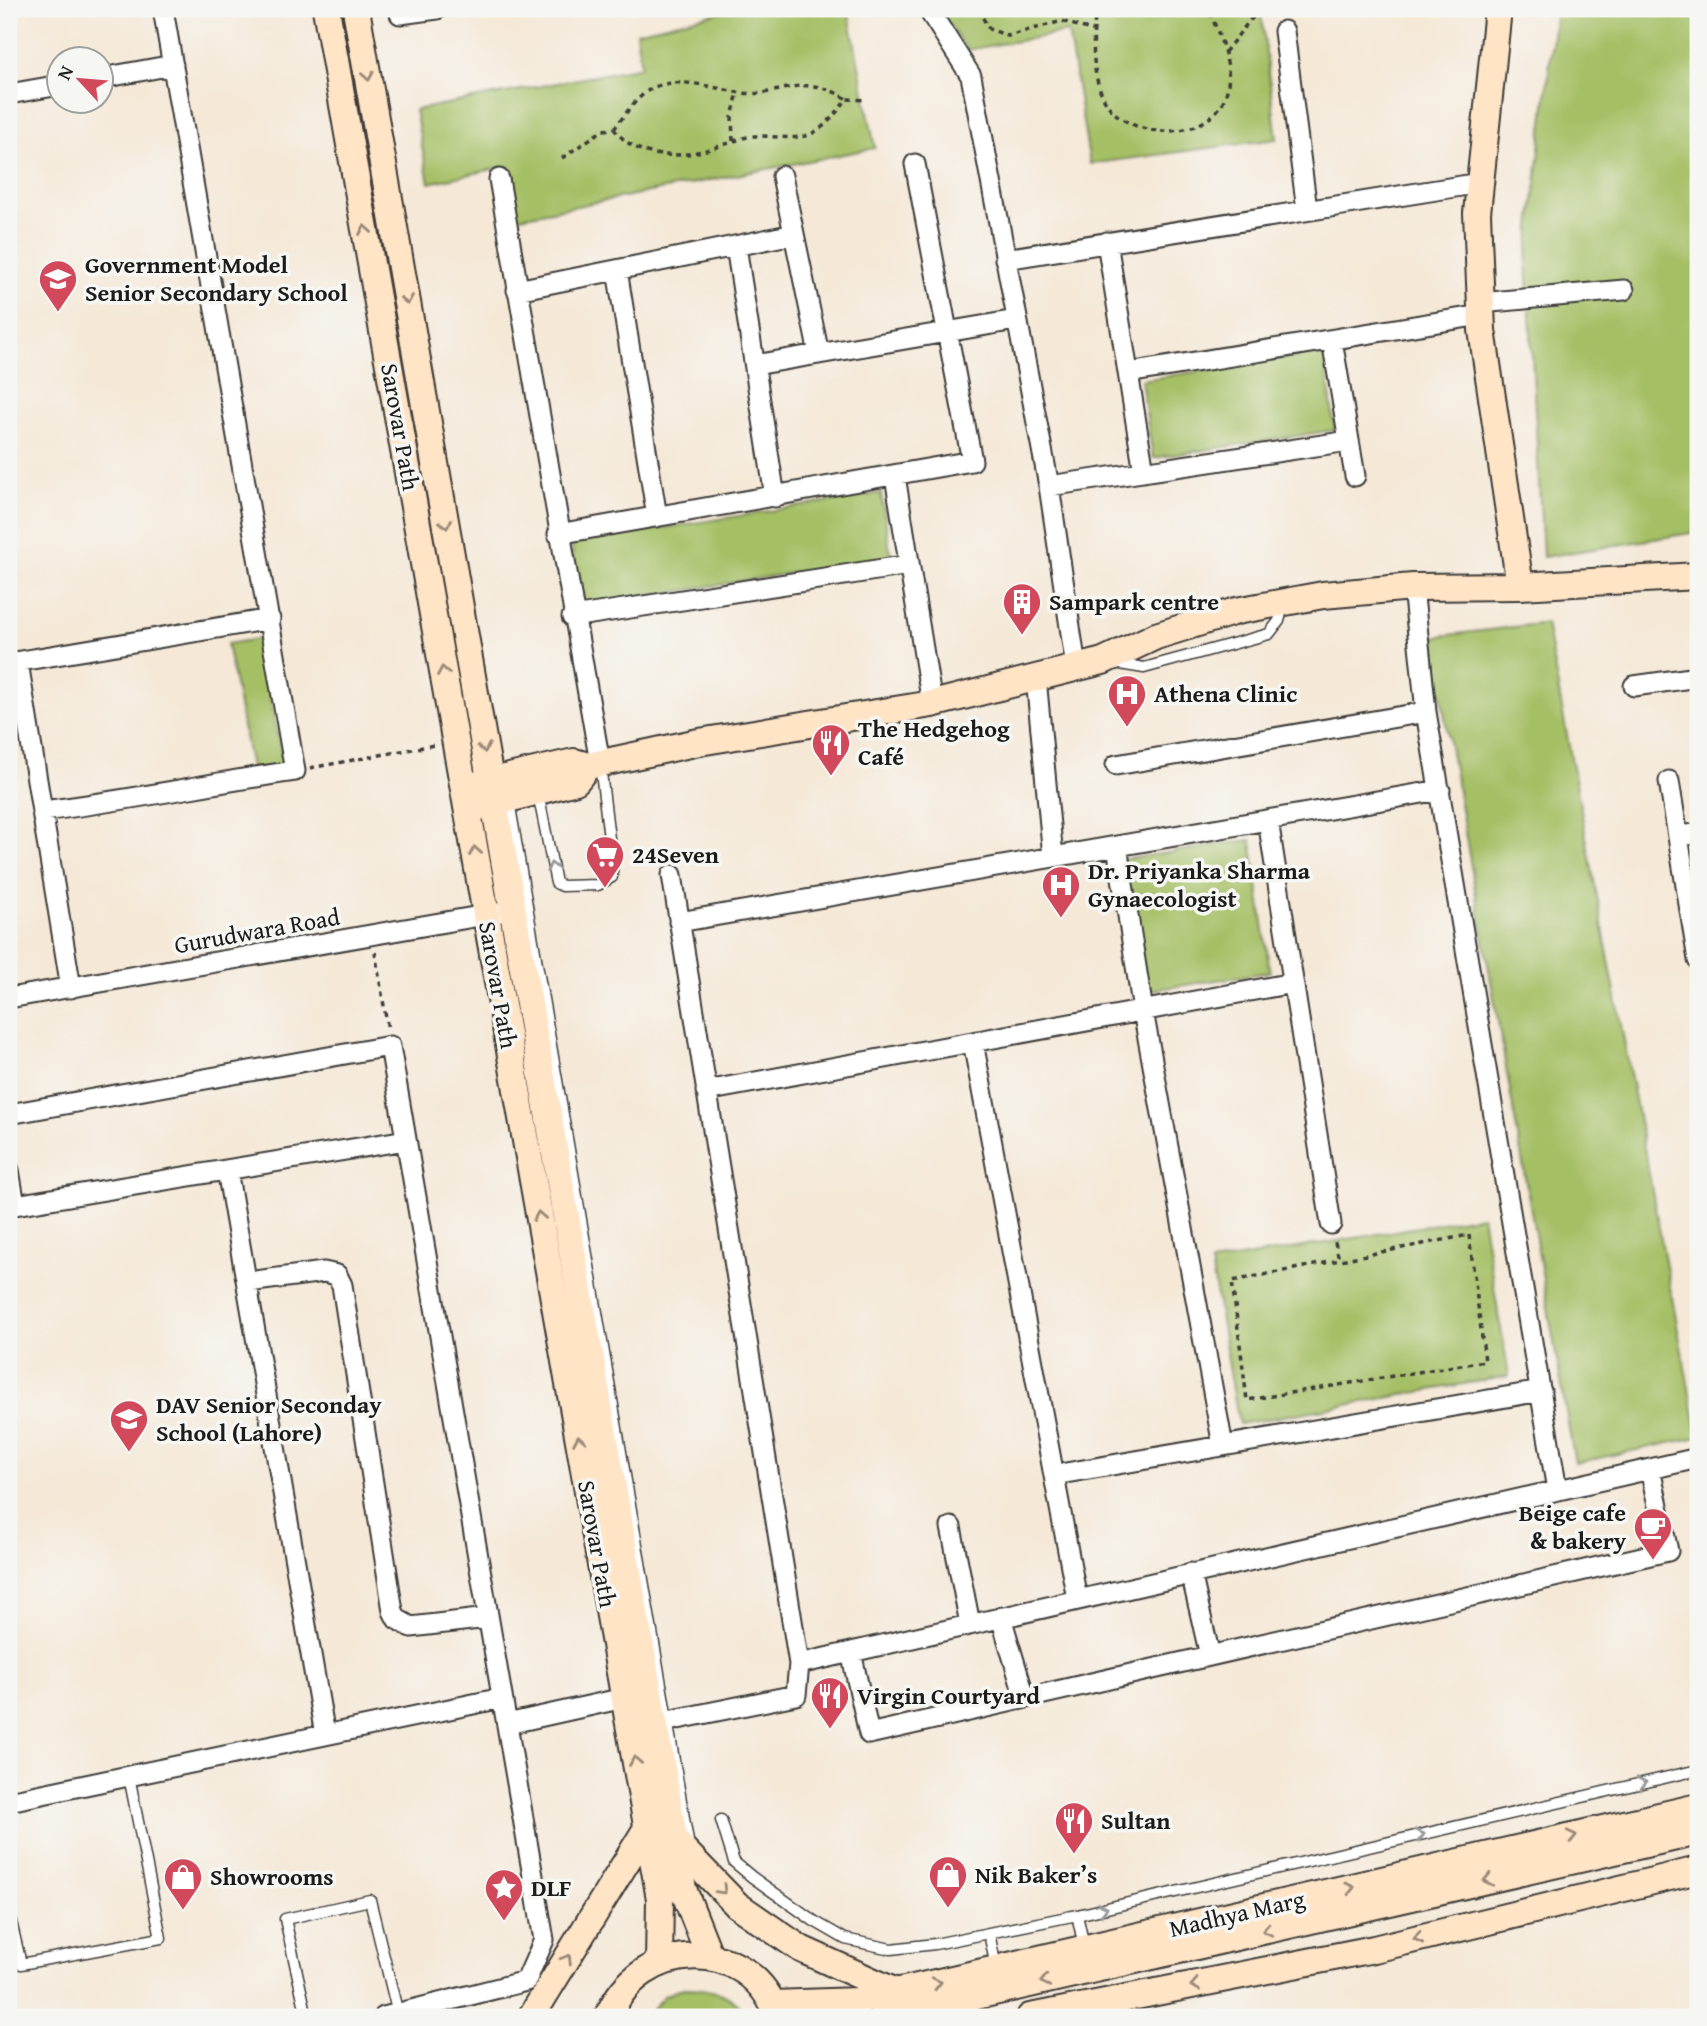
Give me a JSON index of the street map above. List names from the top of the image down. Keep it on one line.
{"streets":{"main road":["Sarovar Path","Madhya Marg"],"street":["Gurudwara Road"]},"crossings":[["Sarovar Path","Gurudwara Road"]],"places":{"school or university":["Government Model Senior Secondary School","DAV Senior Seconday School (Lahore)"],"building":["Sampark centre"],"hospital":["Athena Clinic","Dr. Priyanka Sharma Gynaecologist"],"restaurant":["The Hedgehog Café","Virgin Courtyard","Sultan"],"supermarket":["24Seven"],"cafe":["Beige cafe & bakery"],"shop":["Nik Baker’s","Showrooms"],"place":["DLF"]},"north":"top left"}
